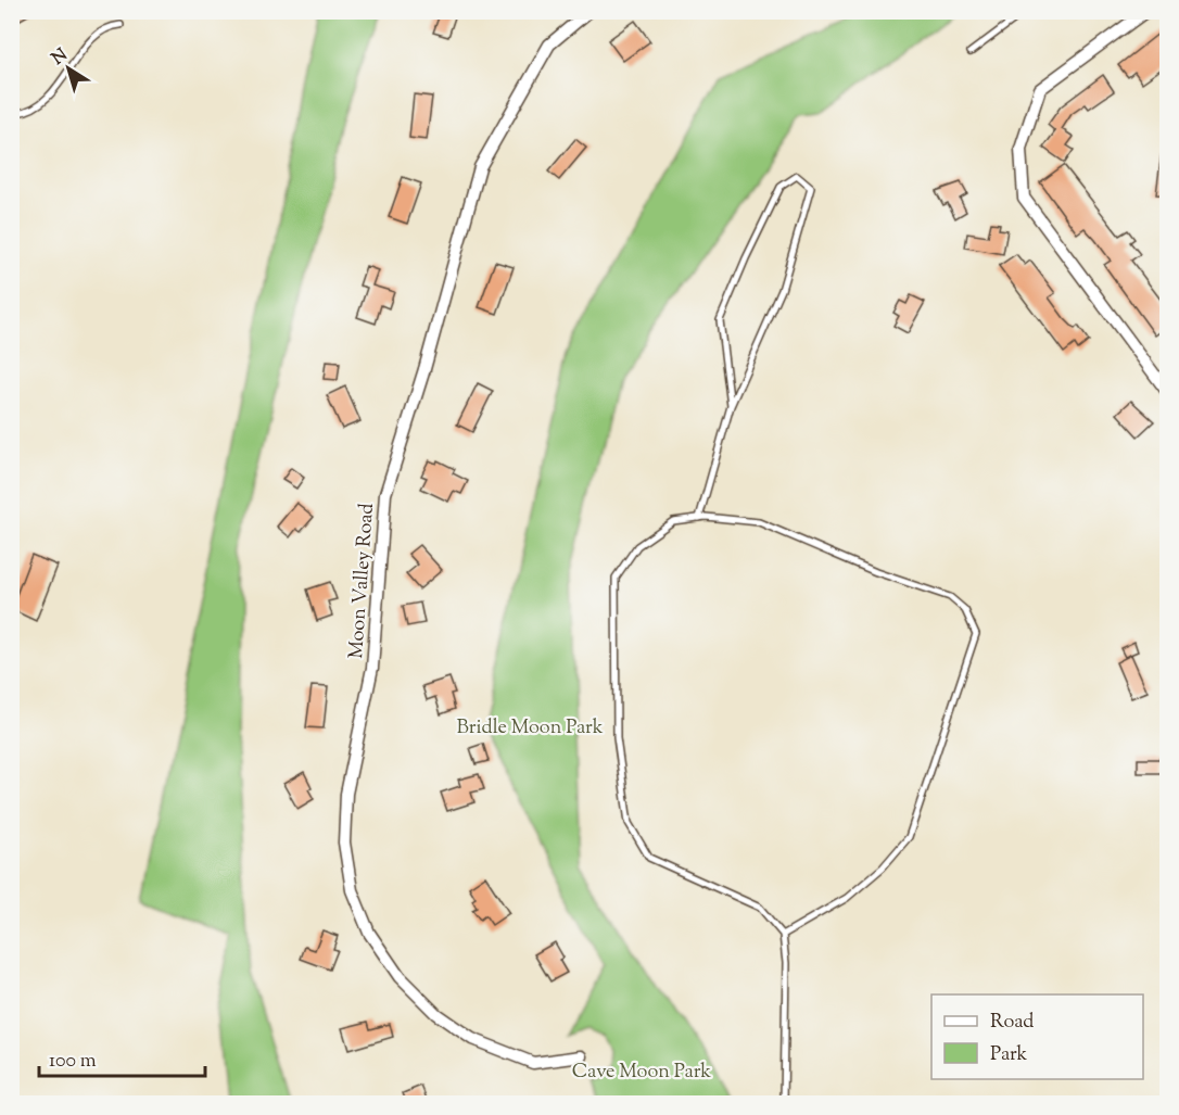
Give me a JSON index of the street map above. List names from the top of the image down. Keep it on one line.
{"streets":{"street":["Moon Valley Road"]},"parks":["Bridle Moon Park","Cave Moon Park"],"legend":["Road","Park"],"scale_bar":"100 m","north":"top left"}
